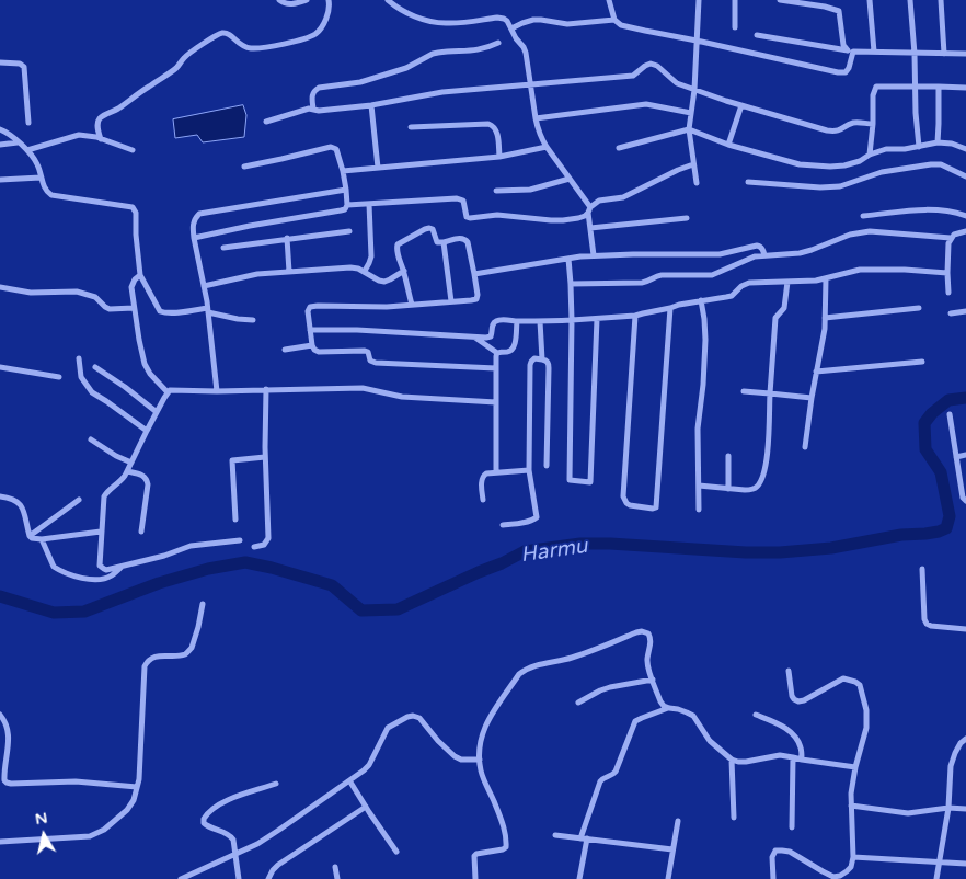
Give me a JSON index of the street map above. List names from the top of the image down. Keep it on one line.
{"water":["Harmu"],"north":"top"}
